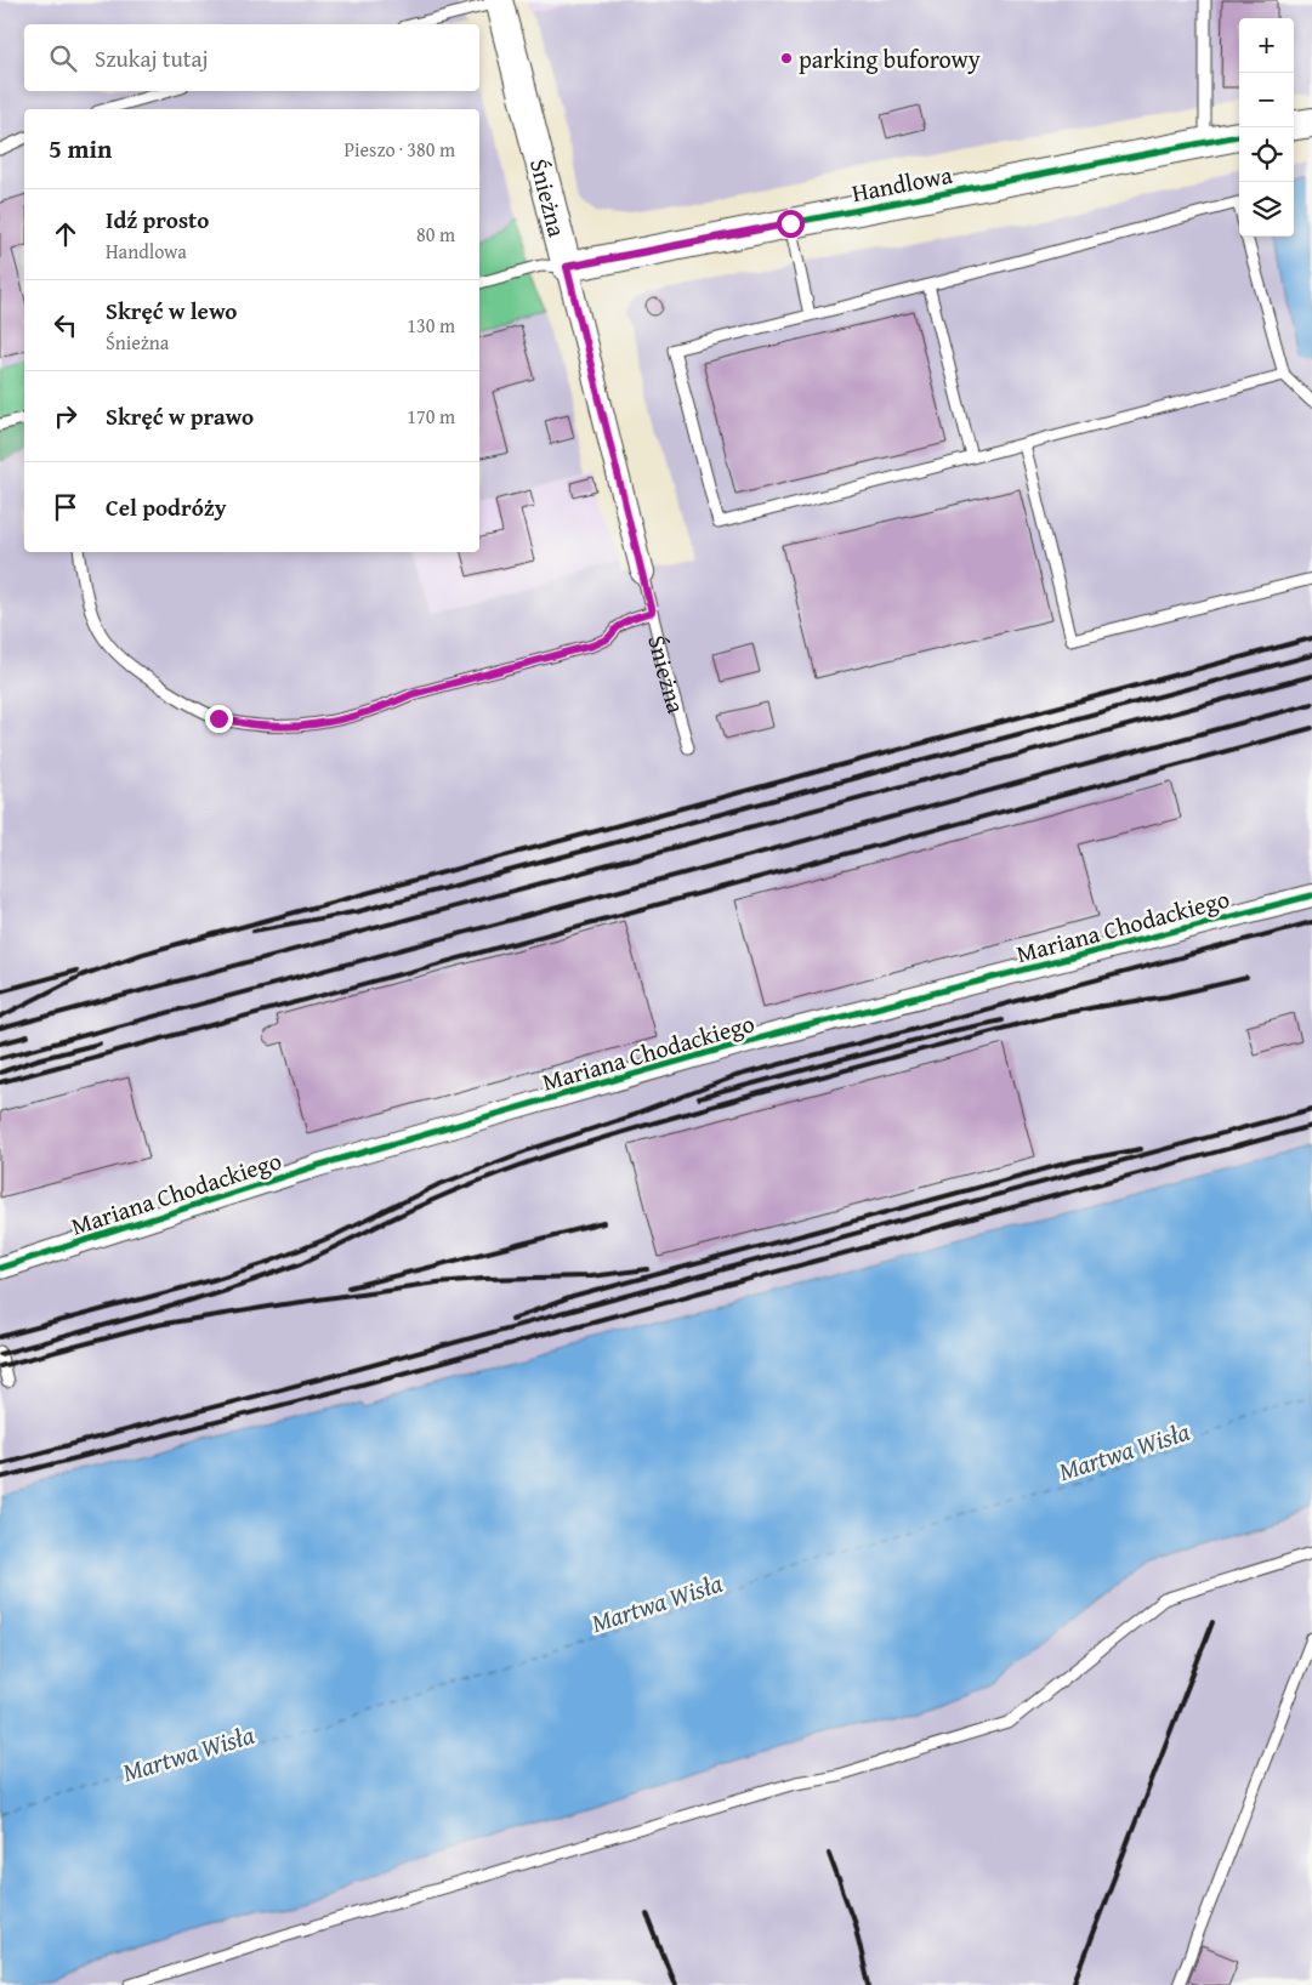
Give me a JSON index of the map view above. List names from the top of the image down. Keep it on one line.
{"streets":{"street":["Handlowa","Śnieżna","Mariana Chodackiego"]},"crossings":[["Handlowa","Śnieżna"]],"water":["Martwa Wisła"],"places":["parking buforowy"],"page":{"map_buttons":["+","−"],"search":"Szukaj tutaj","heading":["5 min","Pieszo · 380 m"],"list":[["Idź prosto","Handlowa","80 m"],["Skręć w lewo","Śnieżna","130 m"],["Skręć w prawo","170 m"],"Cel podróży"]}}
